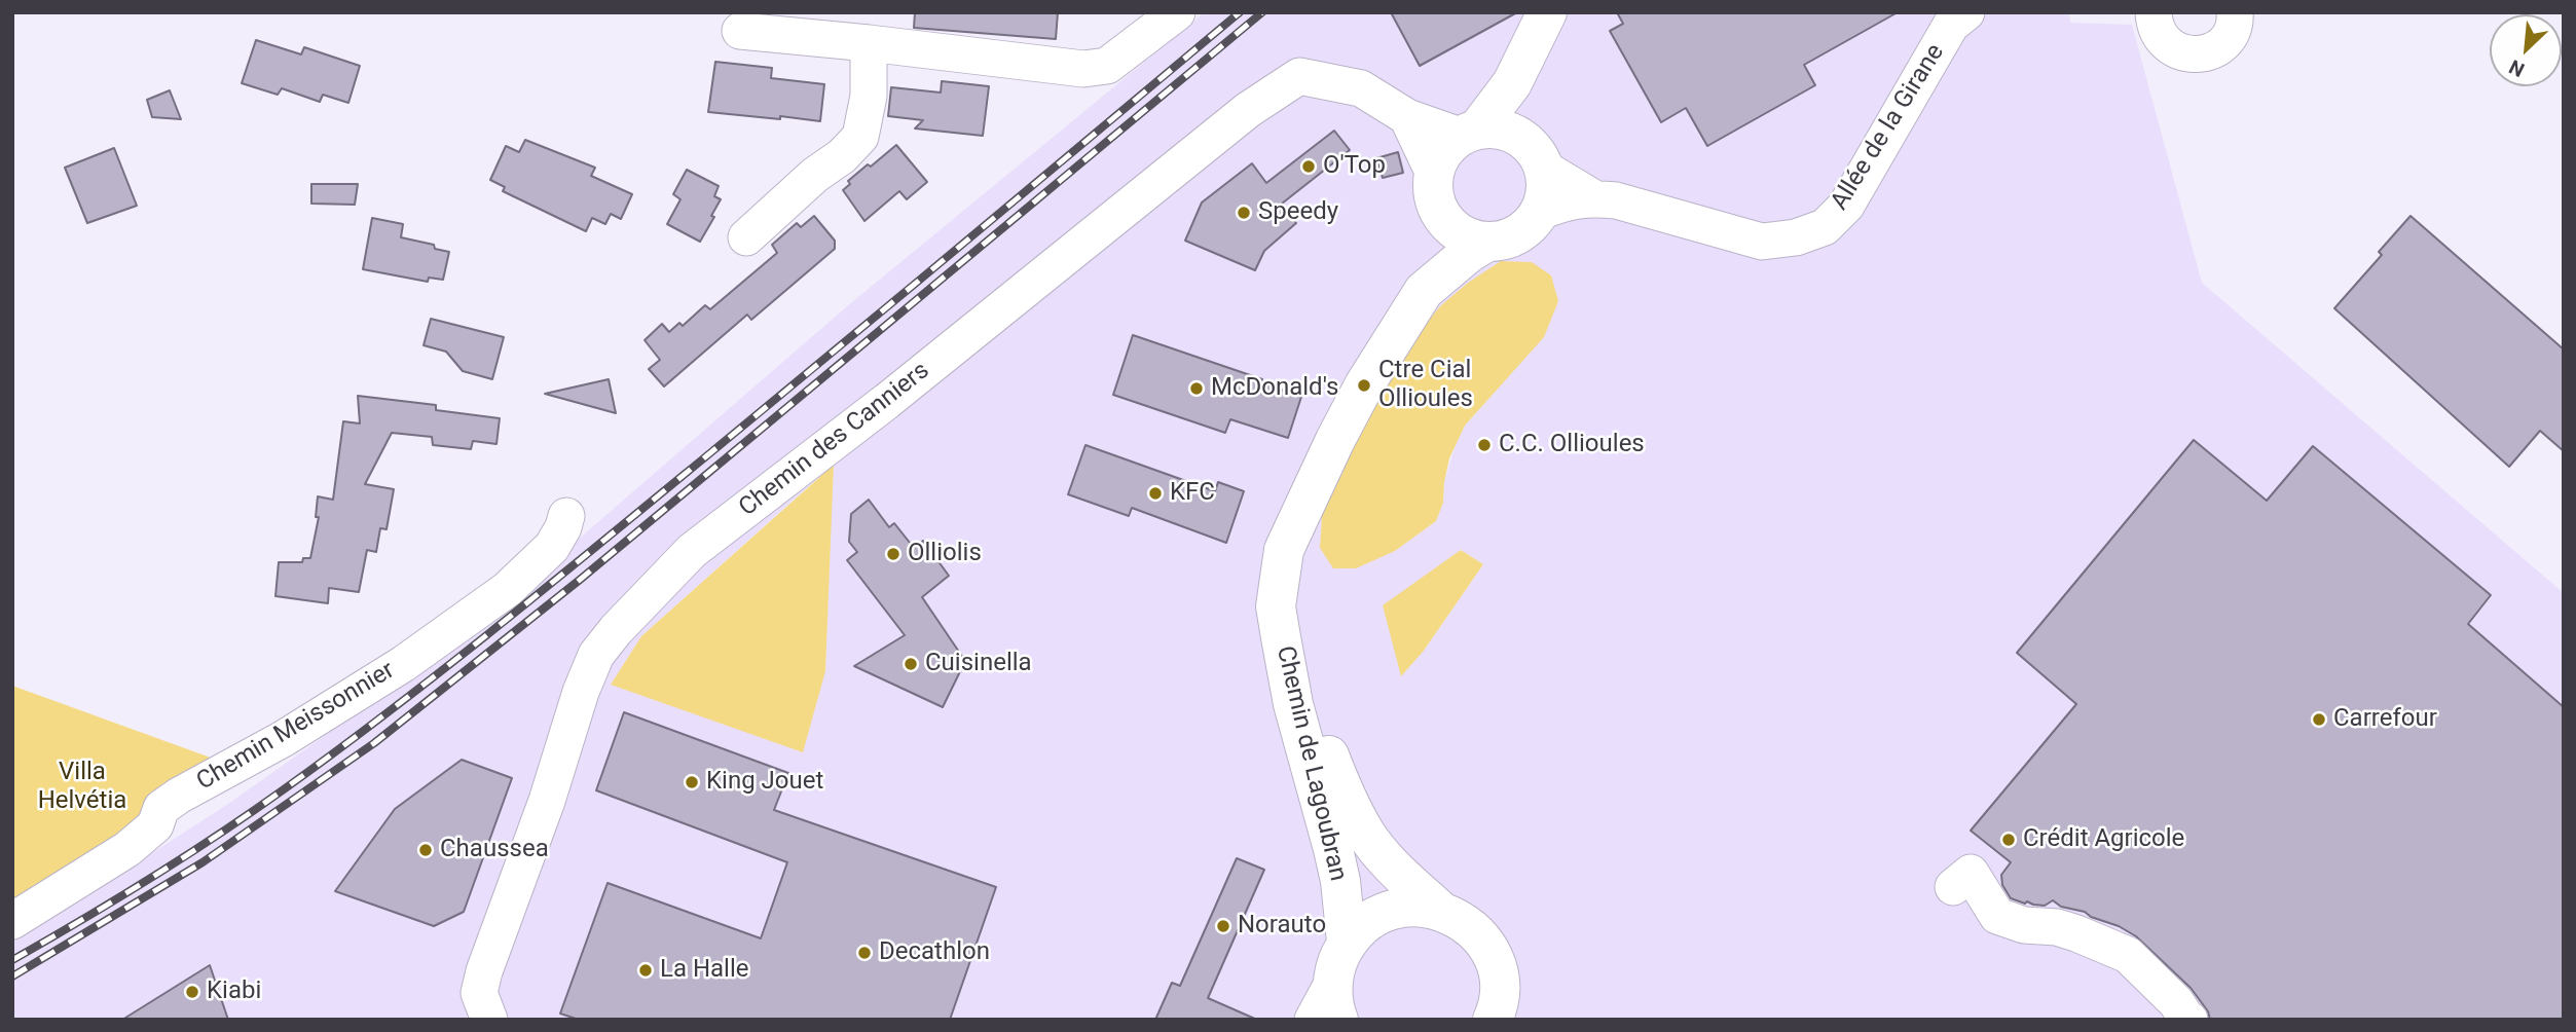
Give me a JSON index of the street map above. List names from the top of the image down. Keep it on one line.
{"streets":{"main road":["Chemin de Lagoubran"],"street":["Allée de la Girane","Chemin des Canniers","Chemin Meissonnier"]},"crossings":[["Allée de la Girane","Chemin des Canniers"],["Allée de la Girane","Chemin de Lagoubran"],["Chemin des Canniers","Chemin de Lagoubran"]],"parks":["Villa Helvétia"],"places":["O'Top","Speedy","Ctre Cial Ollioules","McDonald's","C.C. Ollioules","KFC","Olliolis","Cuisinella","Carrefour","King Jouet","Crédit Agricole","Chaussea","Norauto","Decathlon","La Halle","Kiabi"],"north":"bottom left"}
